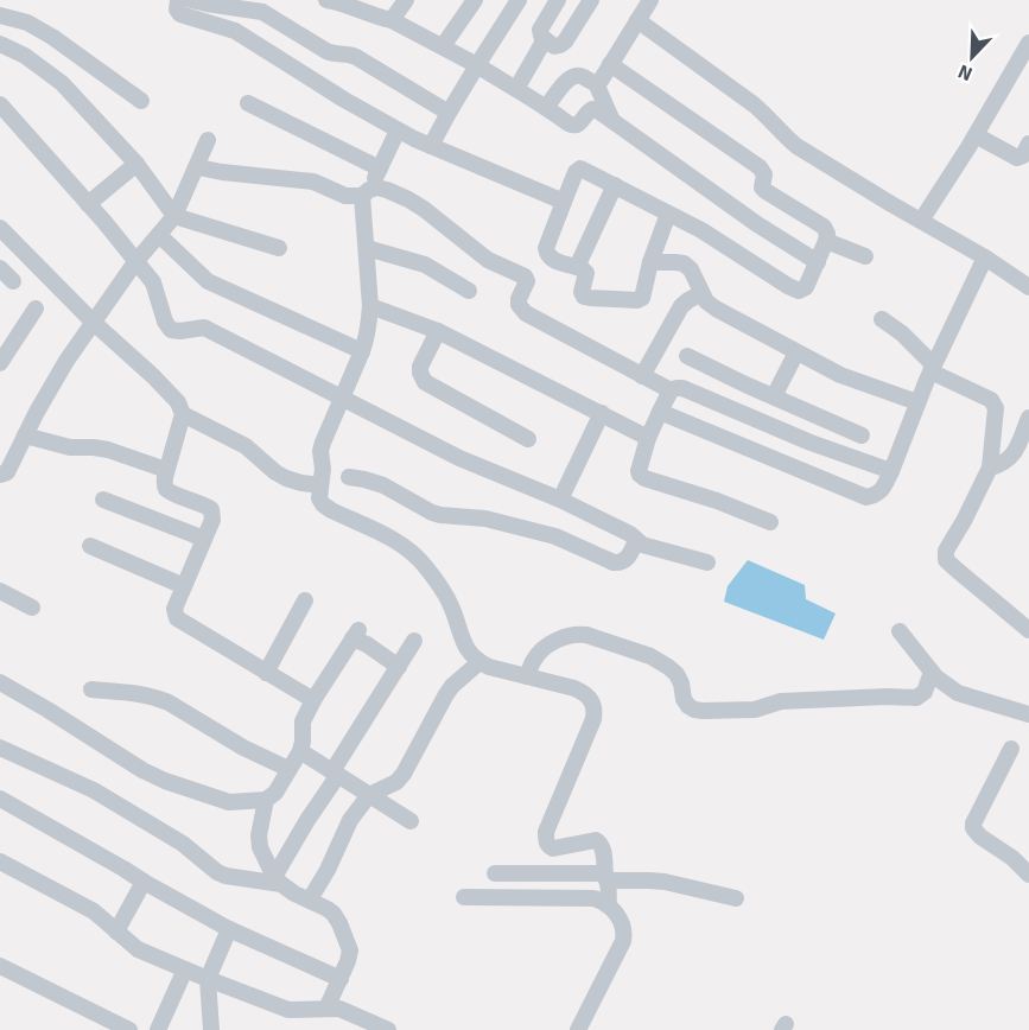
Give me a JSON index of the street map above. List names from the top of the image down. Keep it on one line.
{"north":"bottom left"}
